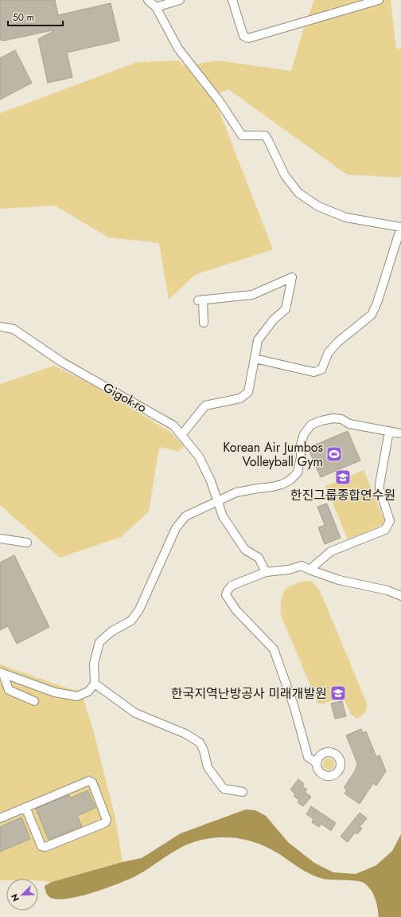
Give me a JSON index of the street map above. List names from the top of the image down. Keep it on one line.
{"streets":{"street":["Gigok-ro"]},"places":{"sports":["Korean Air Jumbos Volleyball Gym"],"school or university":["한진그룹종합연수원","한국지역난방공사 미래개발원"]},"scale_bar":"50 m","north":"bottom left"}
